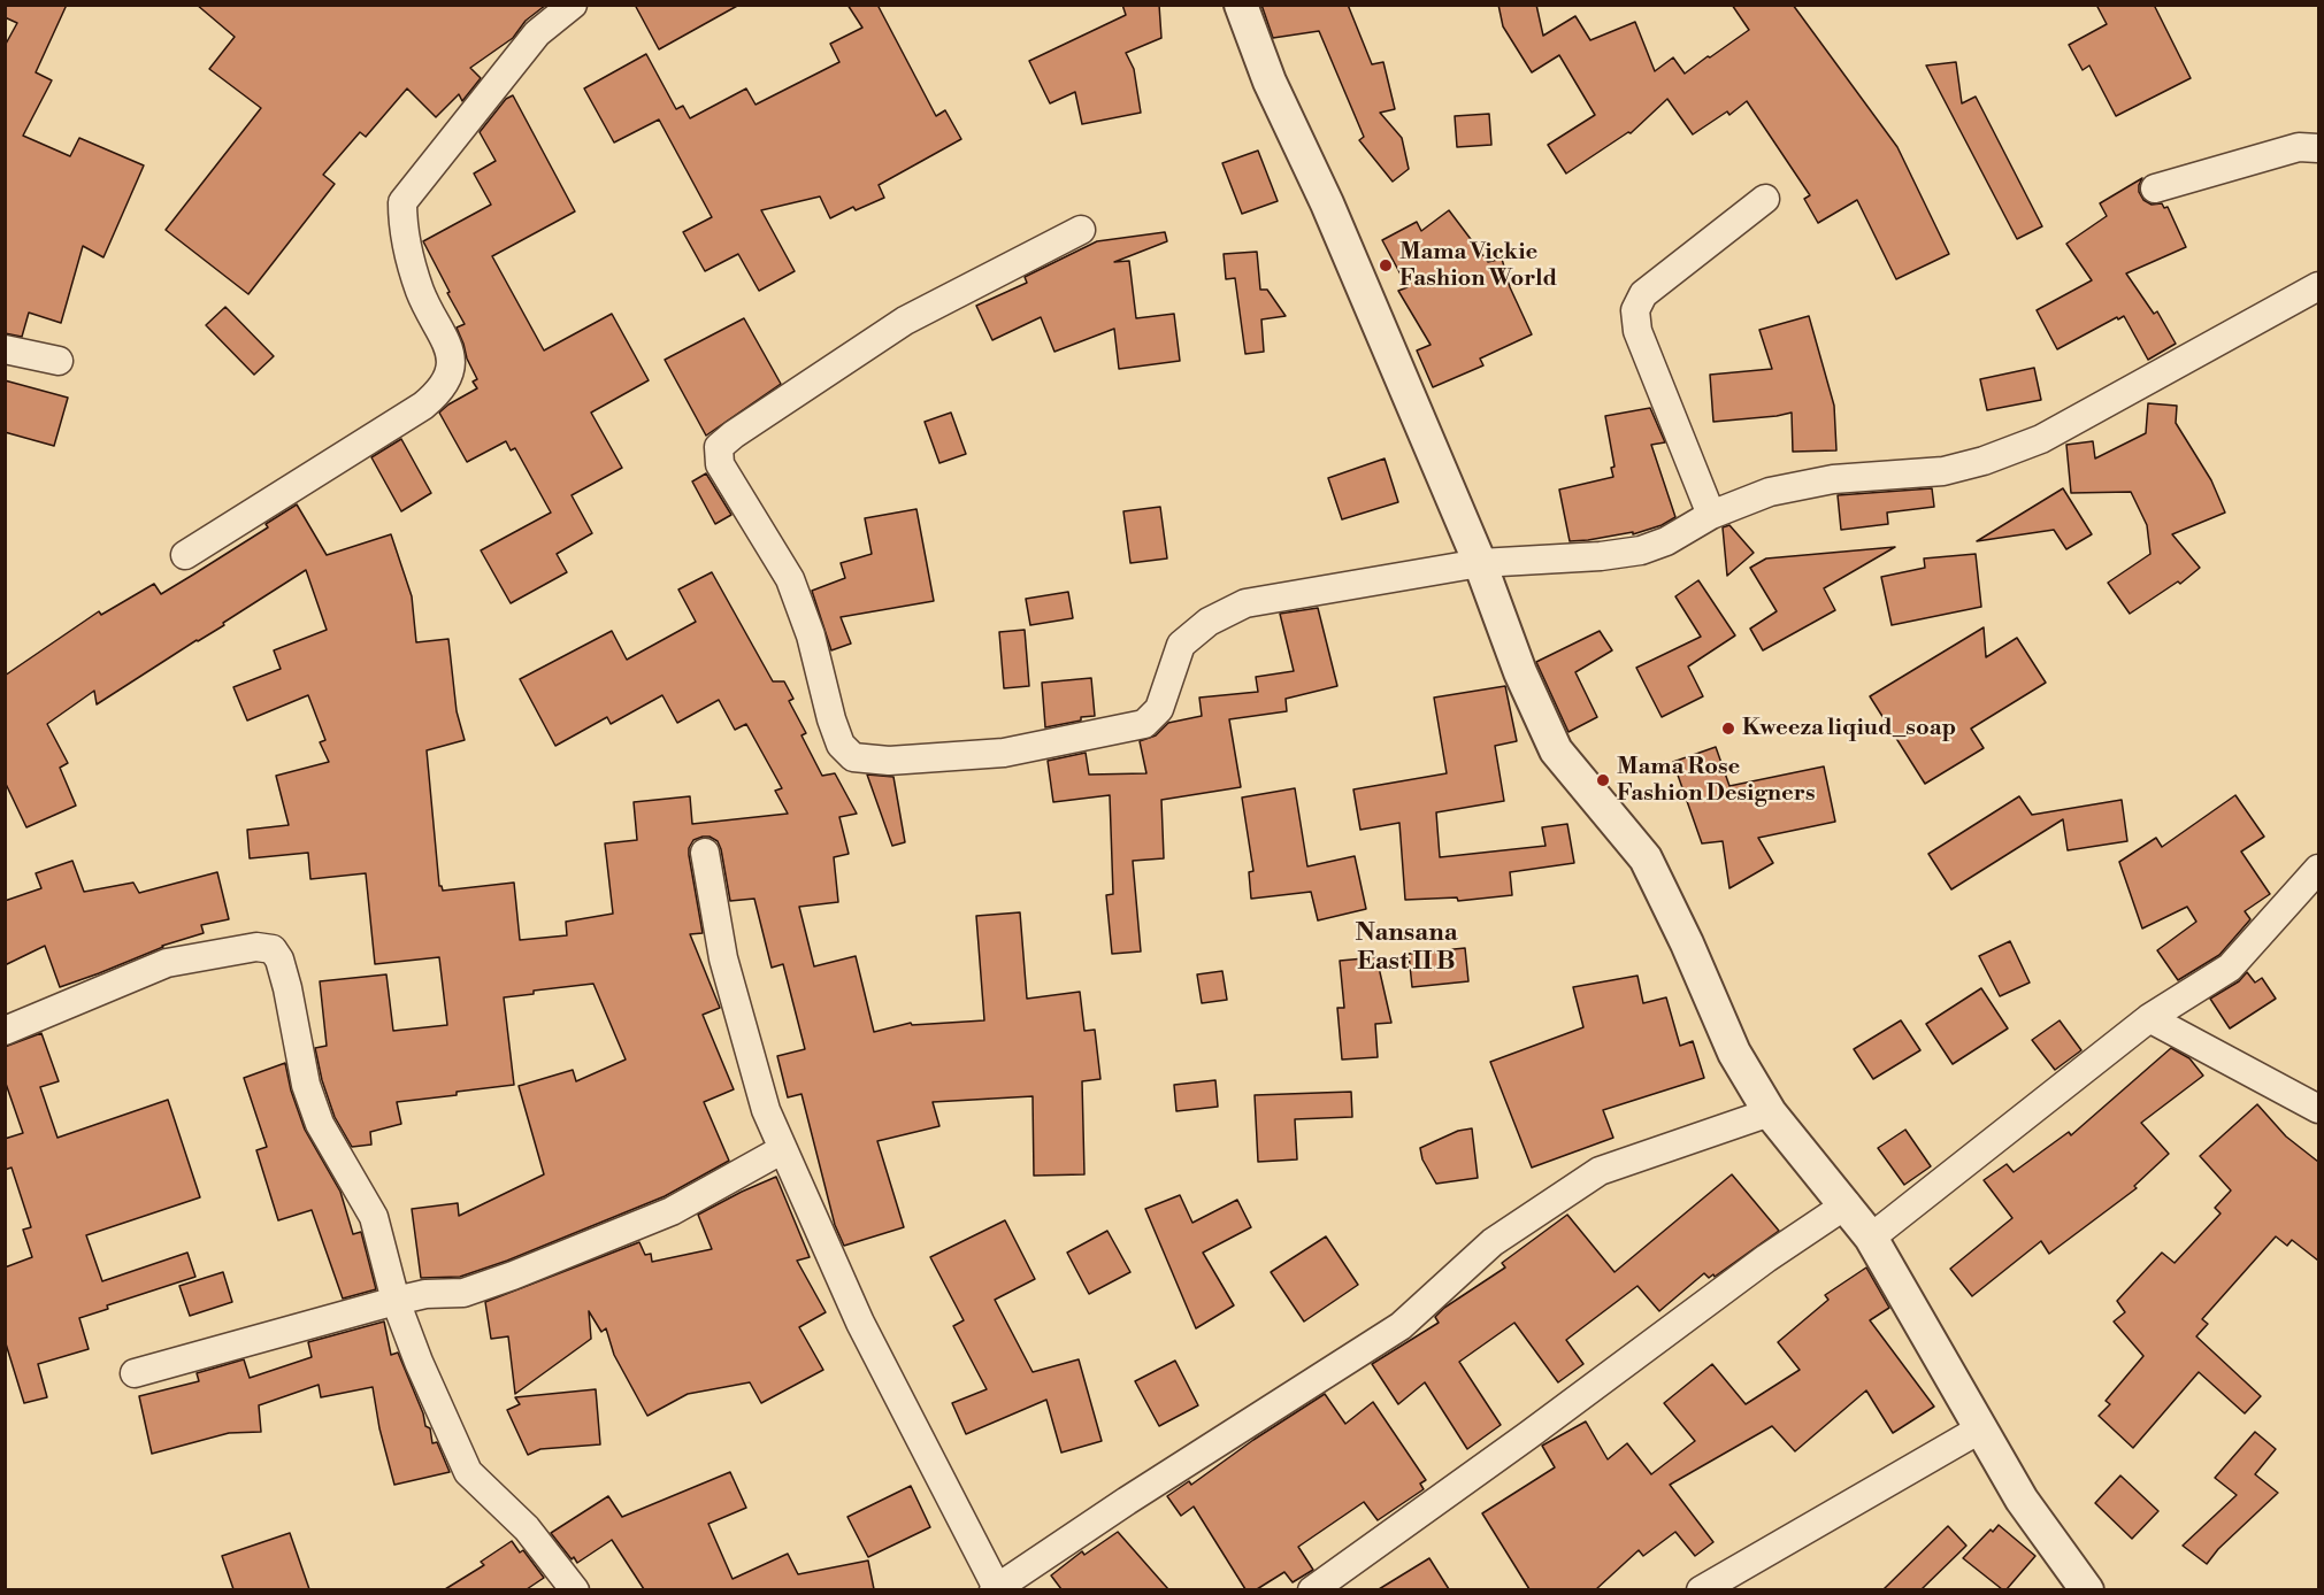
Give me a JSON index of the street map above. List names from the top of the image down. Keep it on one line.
{"districts":["Nansana East II B"],"places":["Mama Vickie Fashion World","Kweeza liqiud_soap","Mama Rose Fashion Designers"]}
